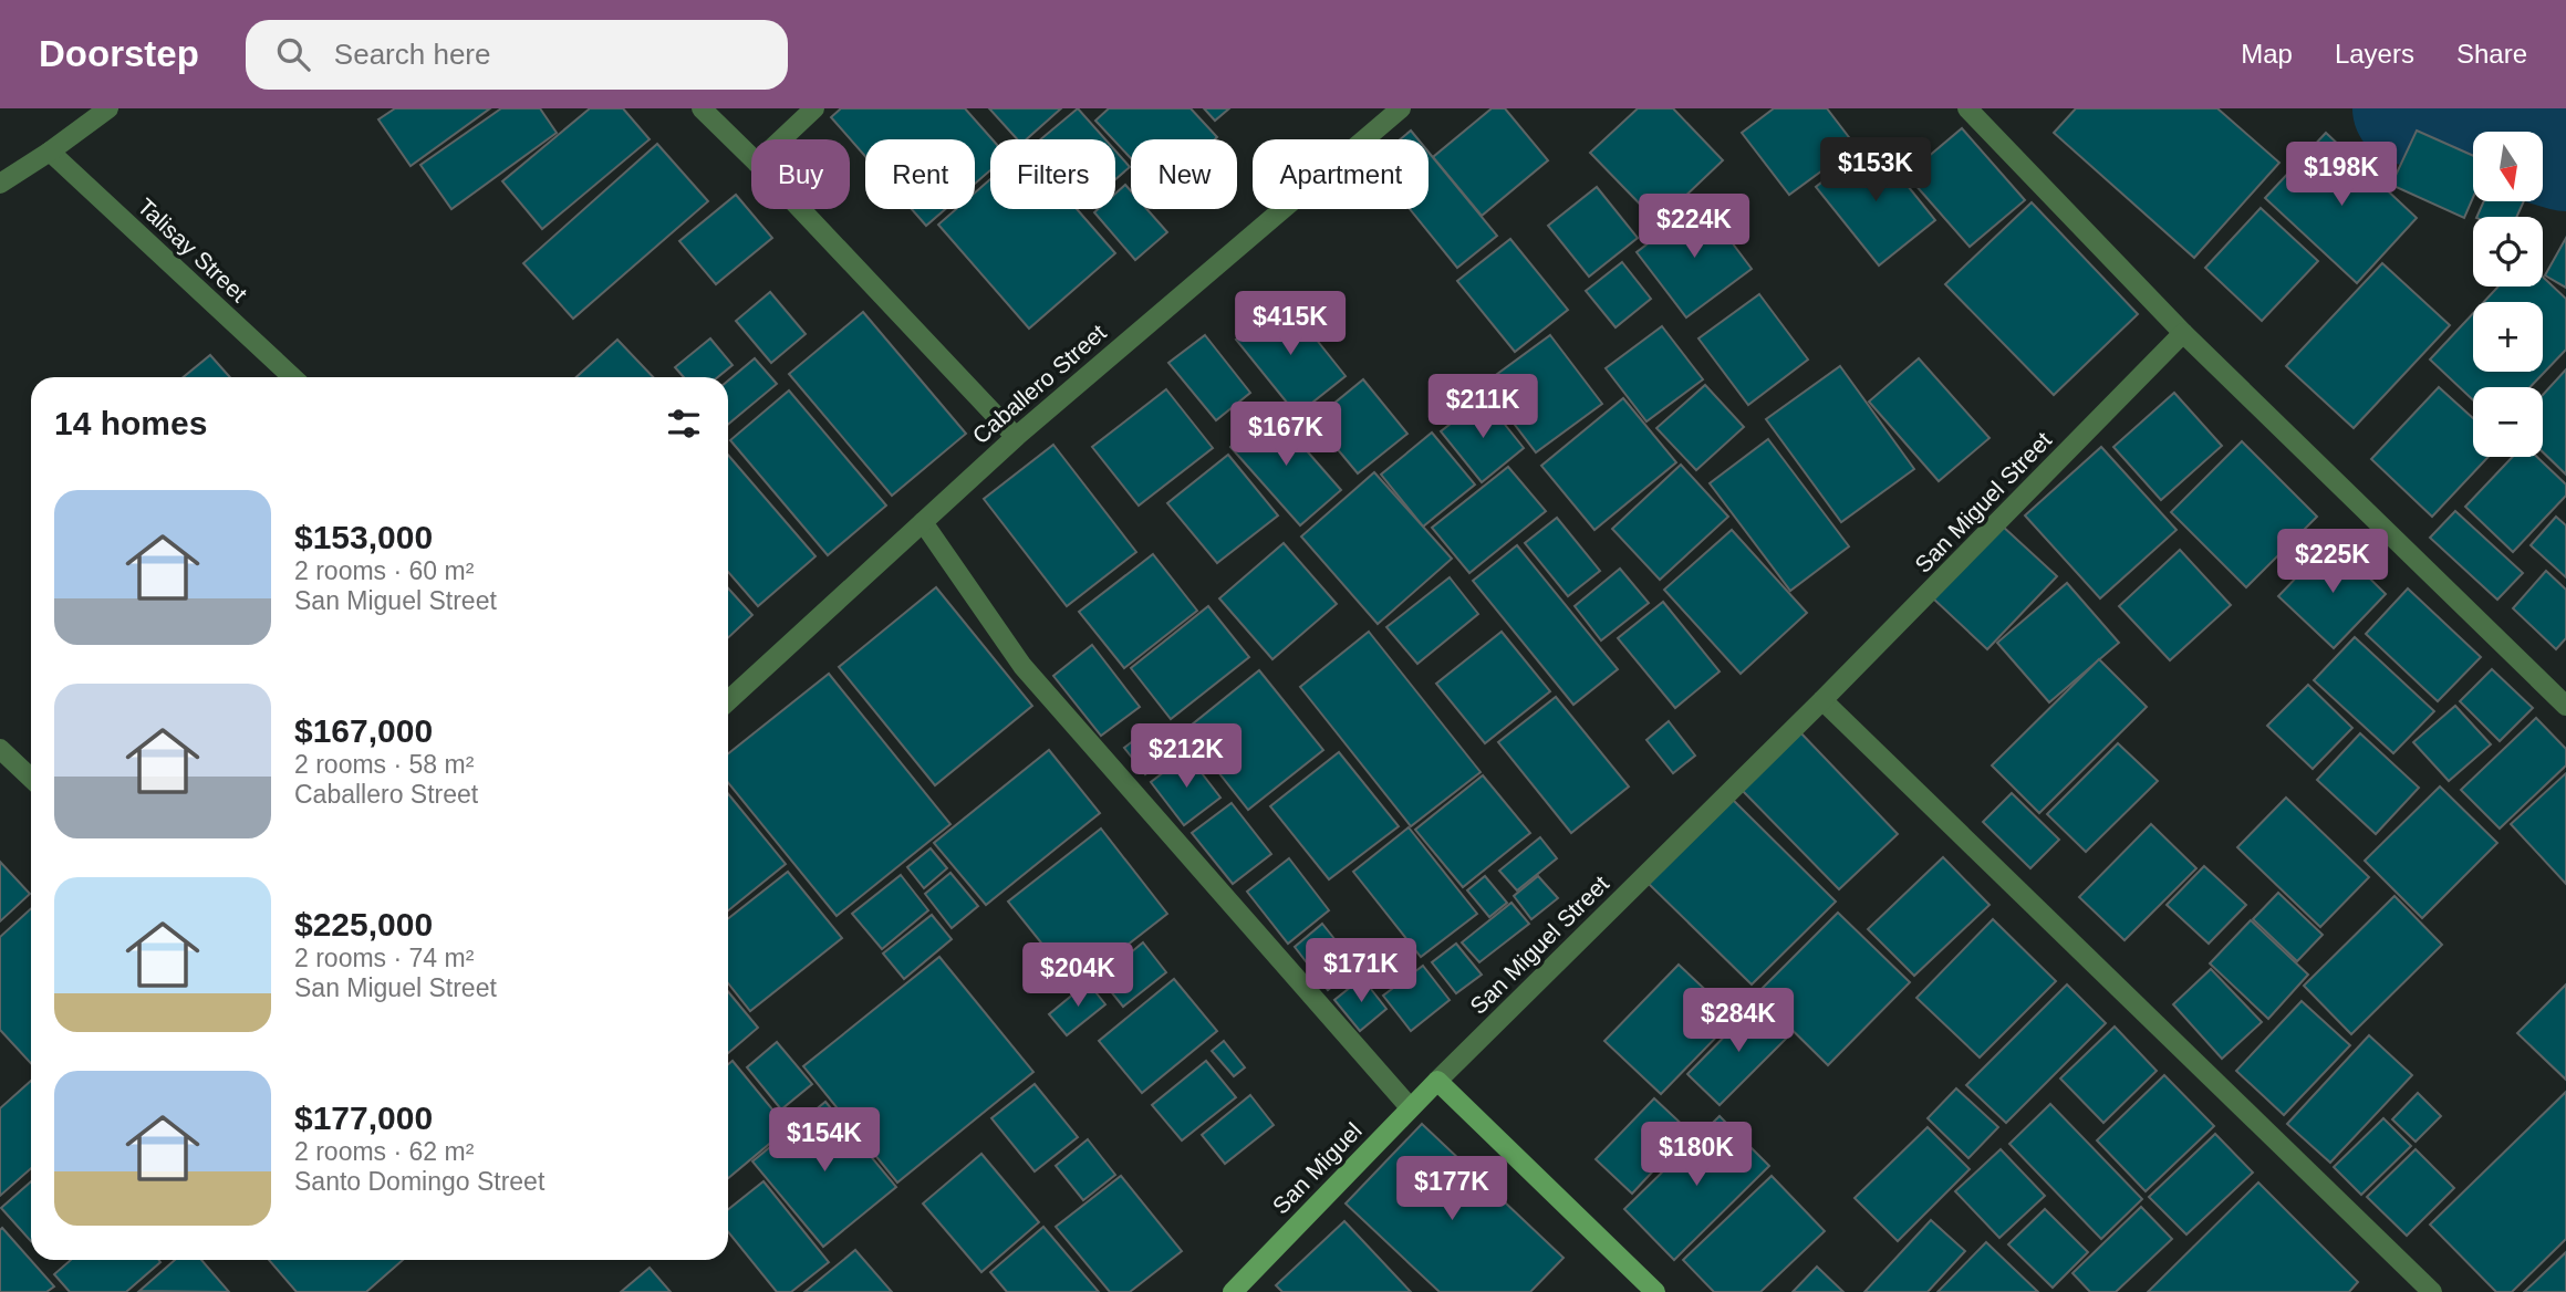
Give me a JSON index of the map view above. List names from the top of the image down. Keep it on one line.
{"streets":{"main road":["San Miguel"],"street":["Talisay Street","Caballero Street","San Miguel Street"]},"crossings":[["San Miguel Street","San Miguel"]],"north":"bottom","page":{"header":"Doorstep","search":"Search here","nav":["Map","Layers","Share"],"map_buttons":["+","−"],"price":["$153K","$198K","$224K","$415K","$211K","$167K","$225K","$212K","$171K","$204K","$284K","$154K","$180K","$177K"],"chip":["Buy","Rent","Filters","New","Apartment"],"heading":"14 homes","list":[{"name":"$153,000","note":"2 rooms · 60 m² · San Miguel Street"},{"name":"$167,000","note":"2 rooms · 58 m² · Caballero Street"},{"name":"$225,000","note":"2 rooms · 74 m² · San Miguel Street"},{"name":"$177,000","note":"2 rooms · 62 m² · Santo Domingo Street"}]}}
